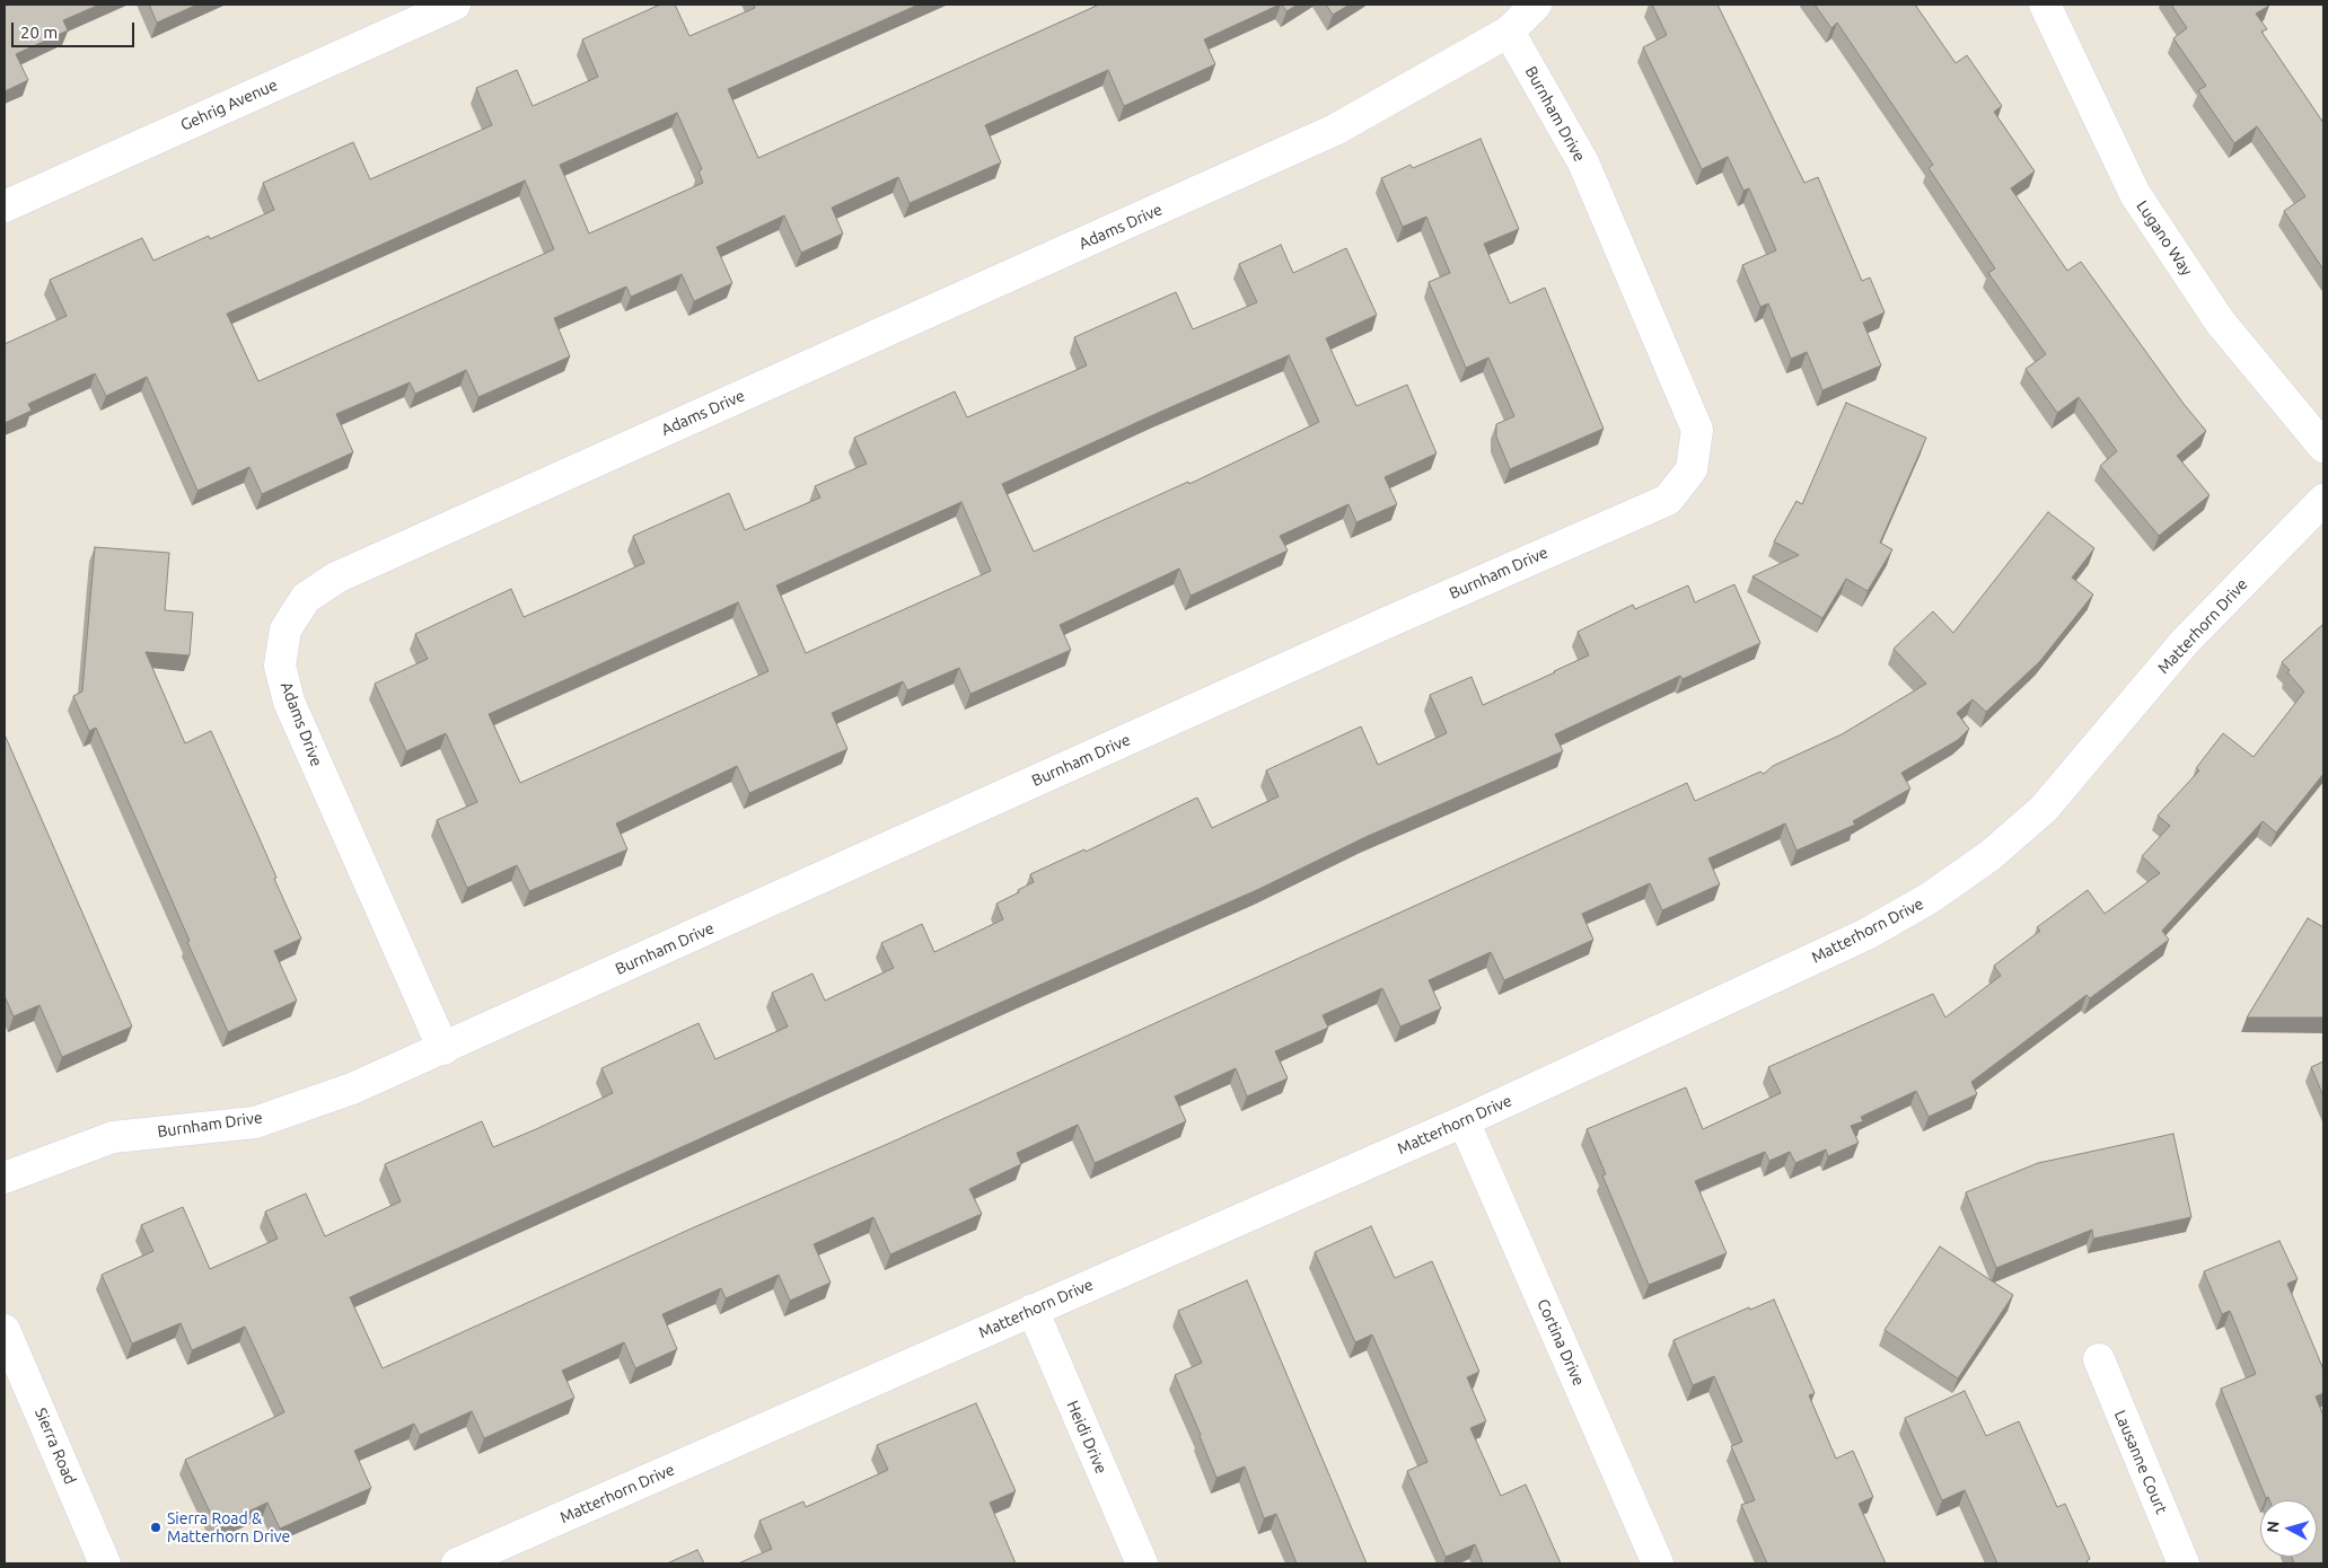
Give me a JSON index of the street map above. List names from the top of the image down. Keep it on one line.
{"streets":{"street":["Gehrig Avenue","Burnham Drive","Adams Drive","Lugano Way","Matterhorn Drive","Cortina Drive","Heidi Drive","Sierra Road","Lausanne Court"]},"crossings":[["Burnham Drive","Adams Drive"],["Matterhorn Drive","Cortina Drive"],["Matterhorn Drive","Heidi Drive"]],"places":["Sierra Road & Matterhorn Drive"],"scale_bar":"20 m","north":"left"}
